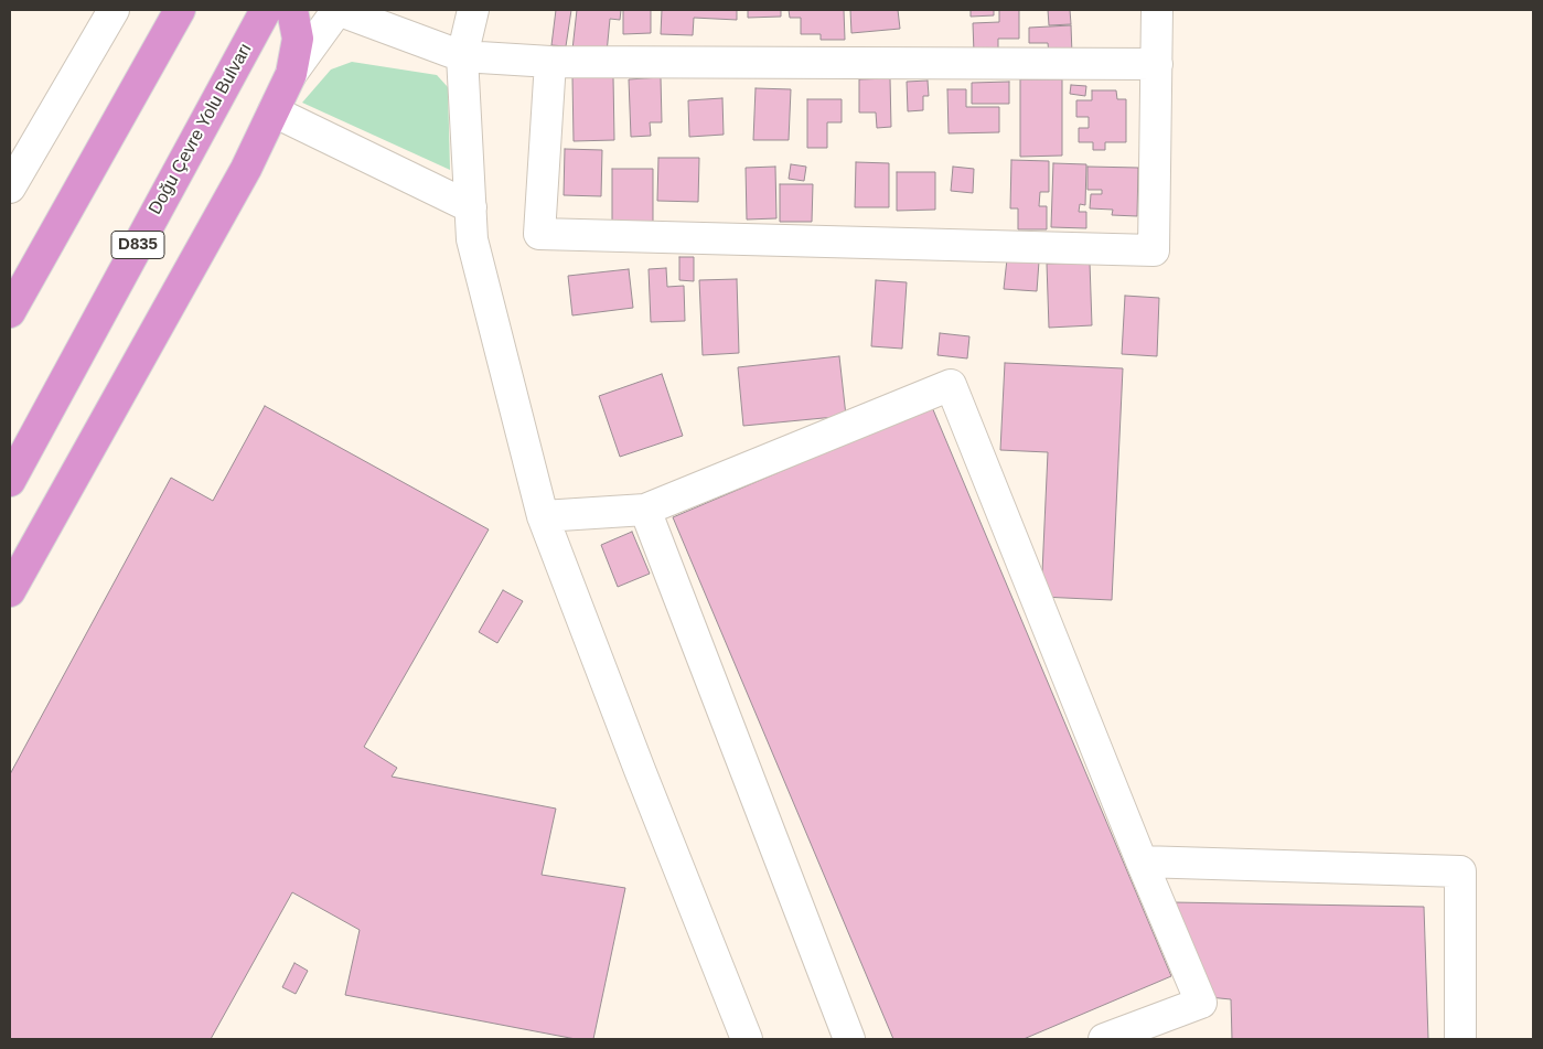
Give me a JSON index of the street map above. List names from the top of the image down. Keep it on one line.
{"streets":{"highway":["Doğu Çevre Yolu Bulvarı","D835"]}}
